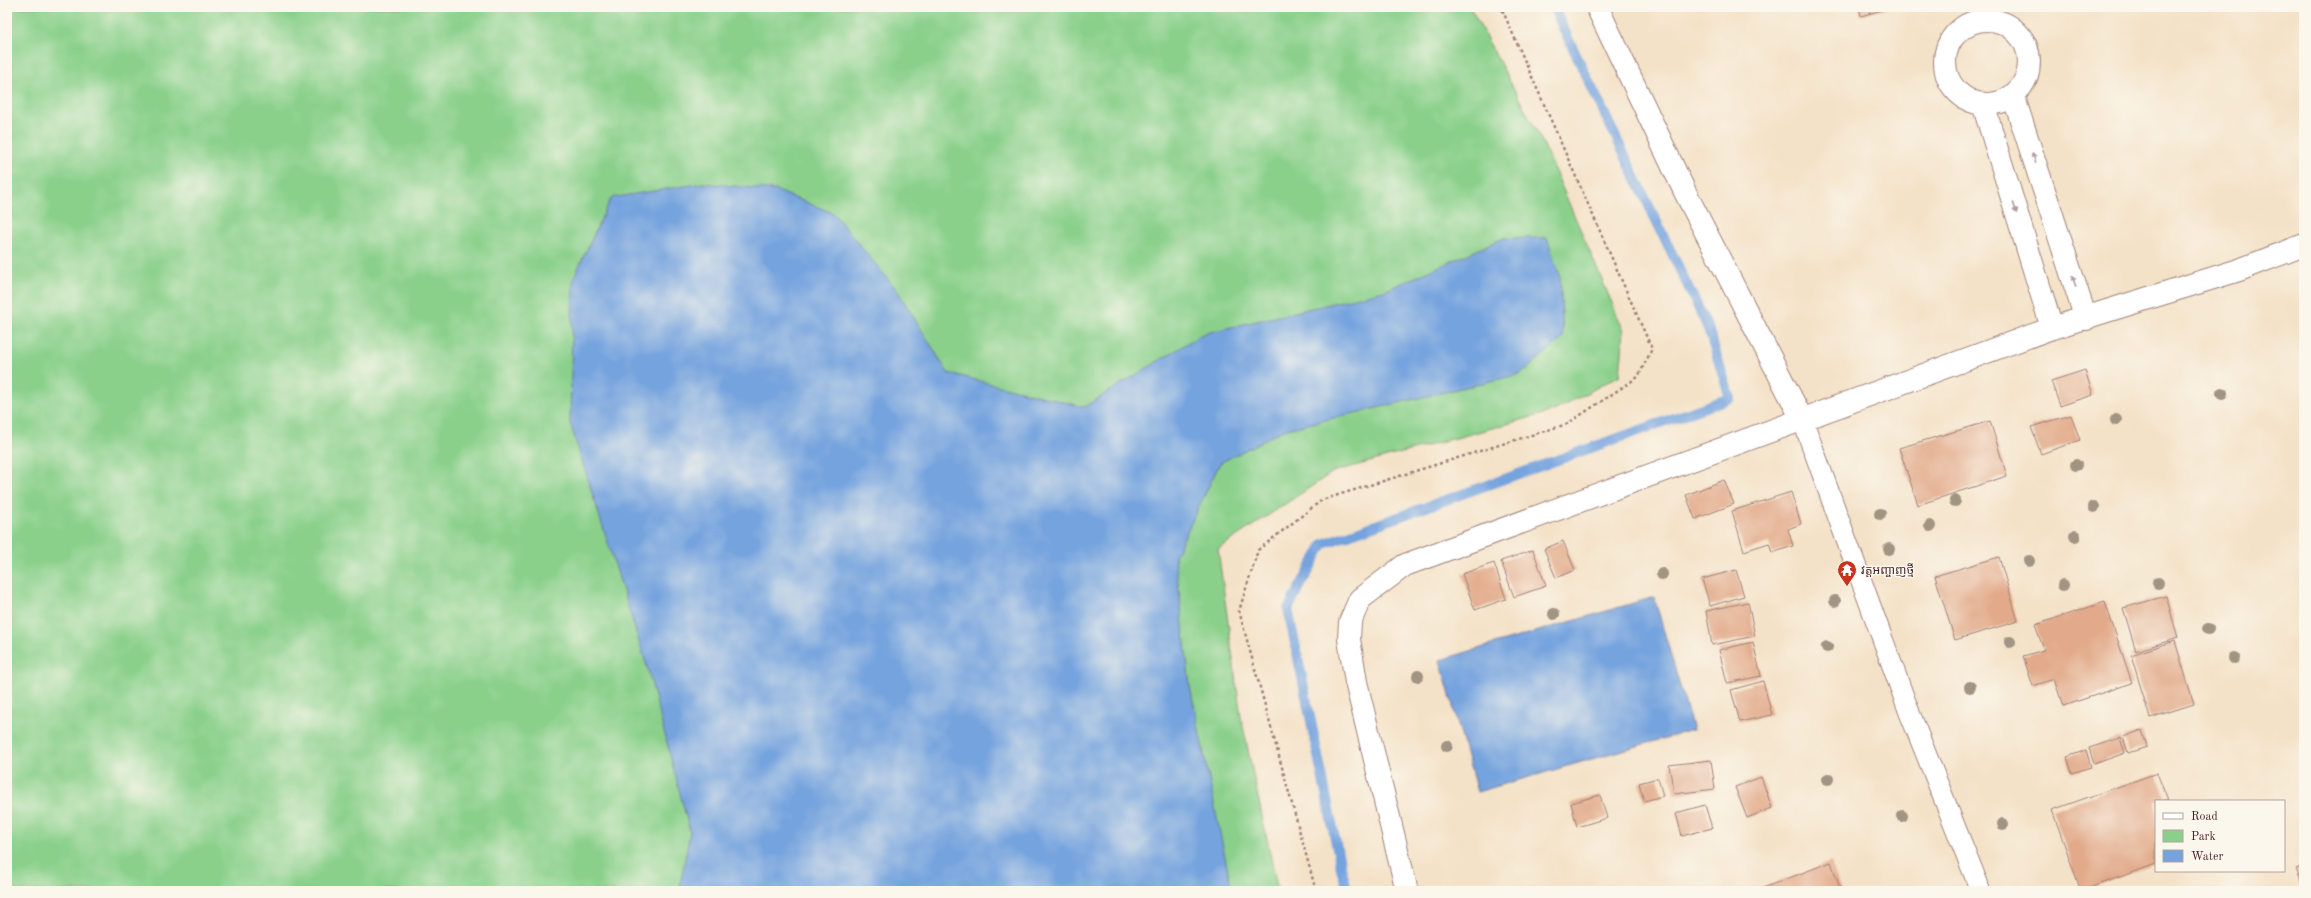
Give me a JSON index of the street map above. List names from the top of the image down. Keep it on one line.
{"places":{"temple":["វត្តអញ្ចាញថ្មី"]},"legend":["Road","Park","Water"]}
